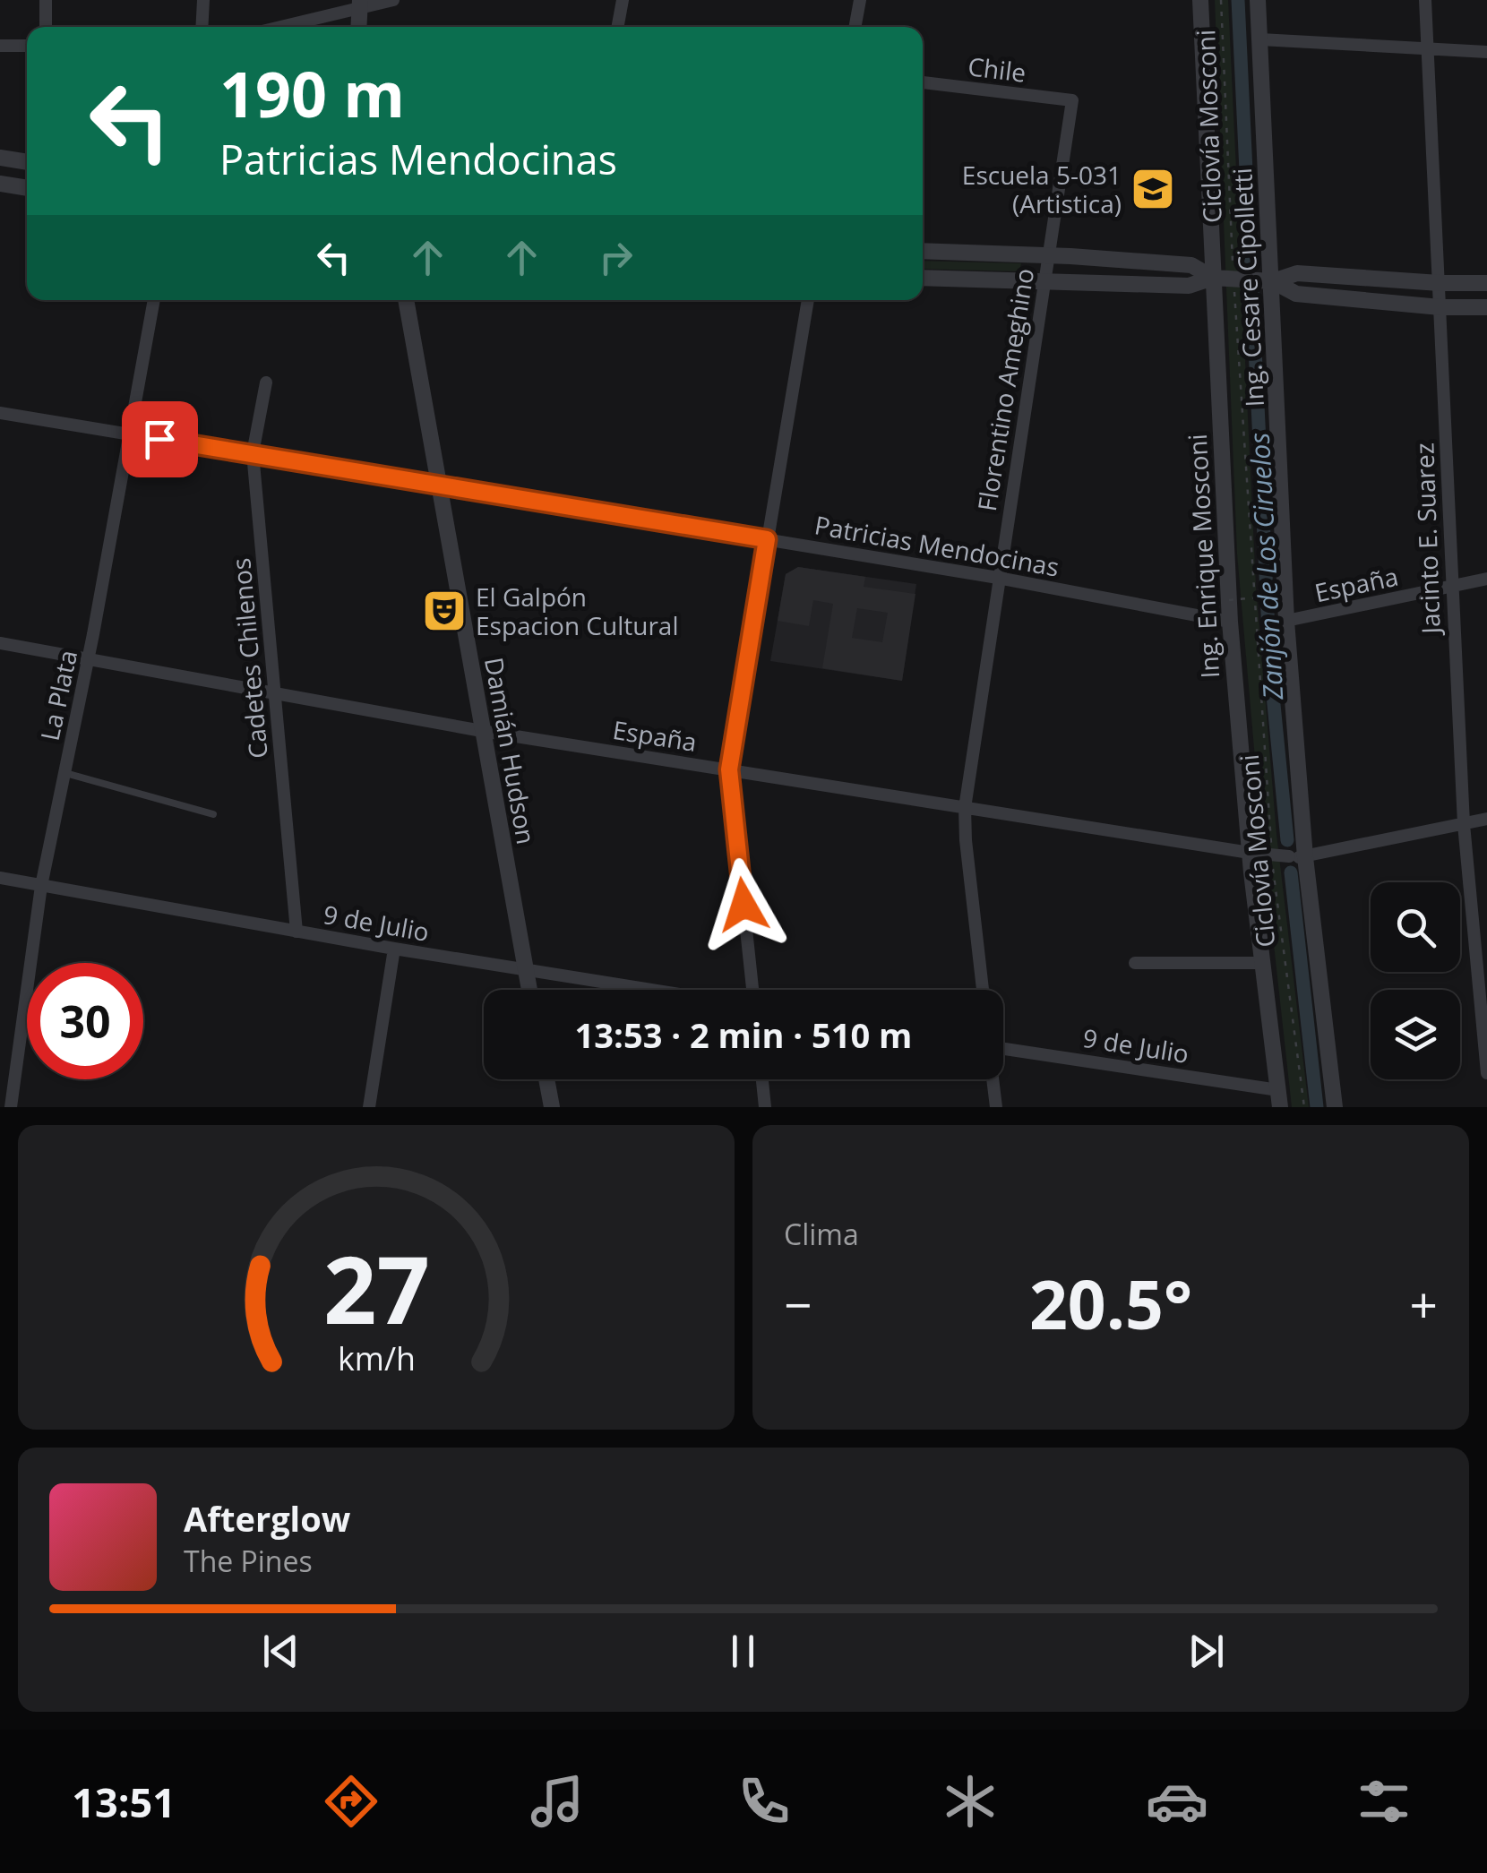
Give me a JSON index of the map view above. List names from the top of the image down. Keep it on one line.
{"streets":{"street":["Chile","Ing. Cesare Cipolletti","Florentino Ameghino","Jacinto E. Suarez","Patricias Mendocinas","Ing. Enrique Mosconi","España","Cadetes Chilenos","La Plata","Damián Hudson","9 de Julio"],"path":["Ciclovía Mosconi"]},"crossings":[["Chile","Florentino Ameghino"],["Ing. Cesare Cipolletti","España"],["Florentino Ameghino","Patricias Mendocinas"],["Florentino Ameghino","España"],["Jacinto E. Suarez","España"],["Patricias Mendocinas","Ing. Enrique Mosconi"],["Patricias Mendocinas","Cadetes Chilenos"],["Patricias Mendocinas","La Plata"],["Patricias Mendocinas","Damián Hudson"],["Ing. Enrique Mosconi","España"],["Ing. Enrique Mosconi","9 de Julio"],["España","Cadetes Chilenos"],["España","La Plata"],["España","Damián Hudson"],["Cadetes Chilenos","9 de Julio"],["La Plata","9 de Julio"],["Damián Hudson","9 de Julio"]],"water":["Zanjón de Los Ciruelos"],"places":{"school or university":["Escuela 5-031 (Artistica)"],"theatre":["El Galpón Espacion Cultural"]},"page":{"turn":["190 m","Patricias Mendocinas"],"limit":"30","trip":"13:53 · 2 min · 510 m","tile":"Clima","heat":["−","20.5°","+"],"song":["Afterglow","The Pines"],"tabs":"13:51","gauge":["27","km/h"]}}
